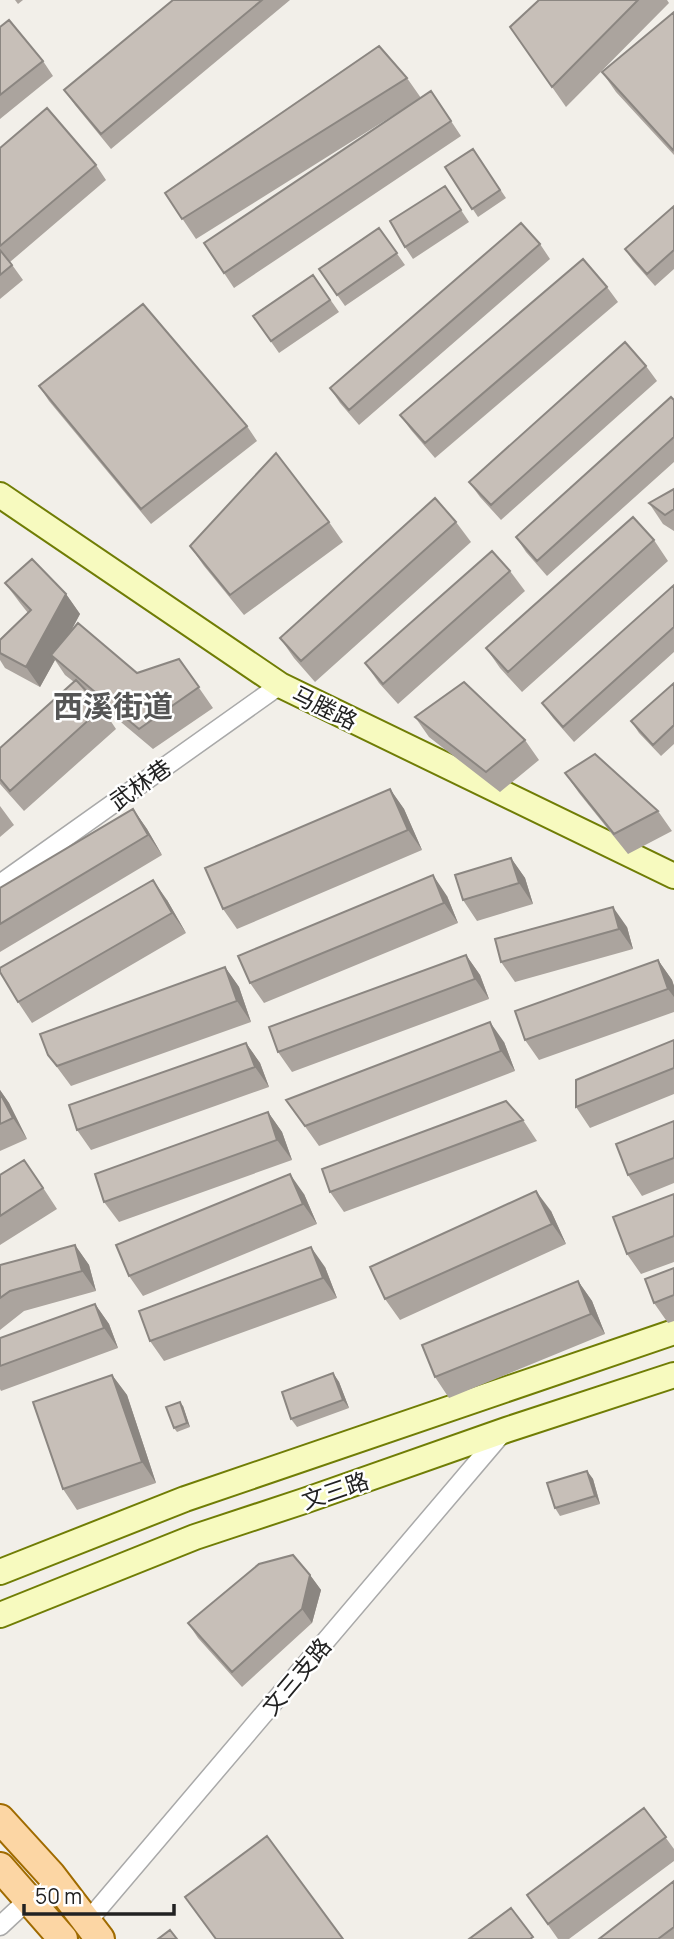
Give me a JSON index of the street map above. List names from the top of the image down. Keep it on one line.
{"streets":{"main road":["马塍路","文三路"],"street":["武林巷","文三支路"]},"crossings":[["马塍路","武林巷"],["文三路","文三支路"]],"districts":["西溪街道"],"scale_bar":"50 m"}
